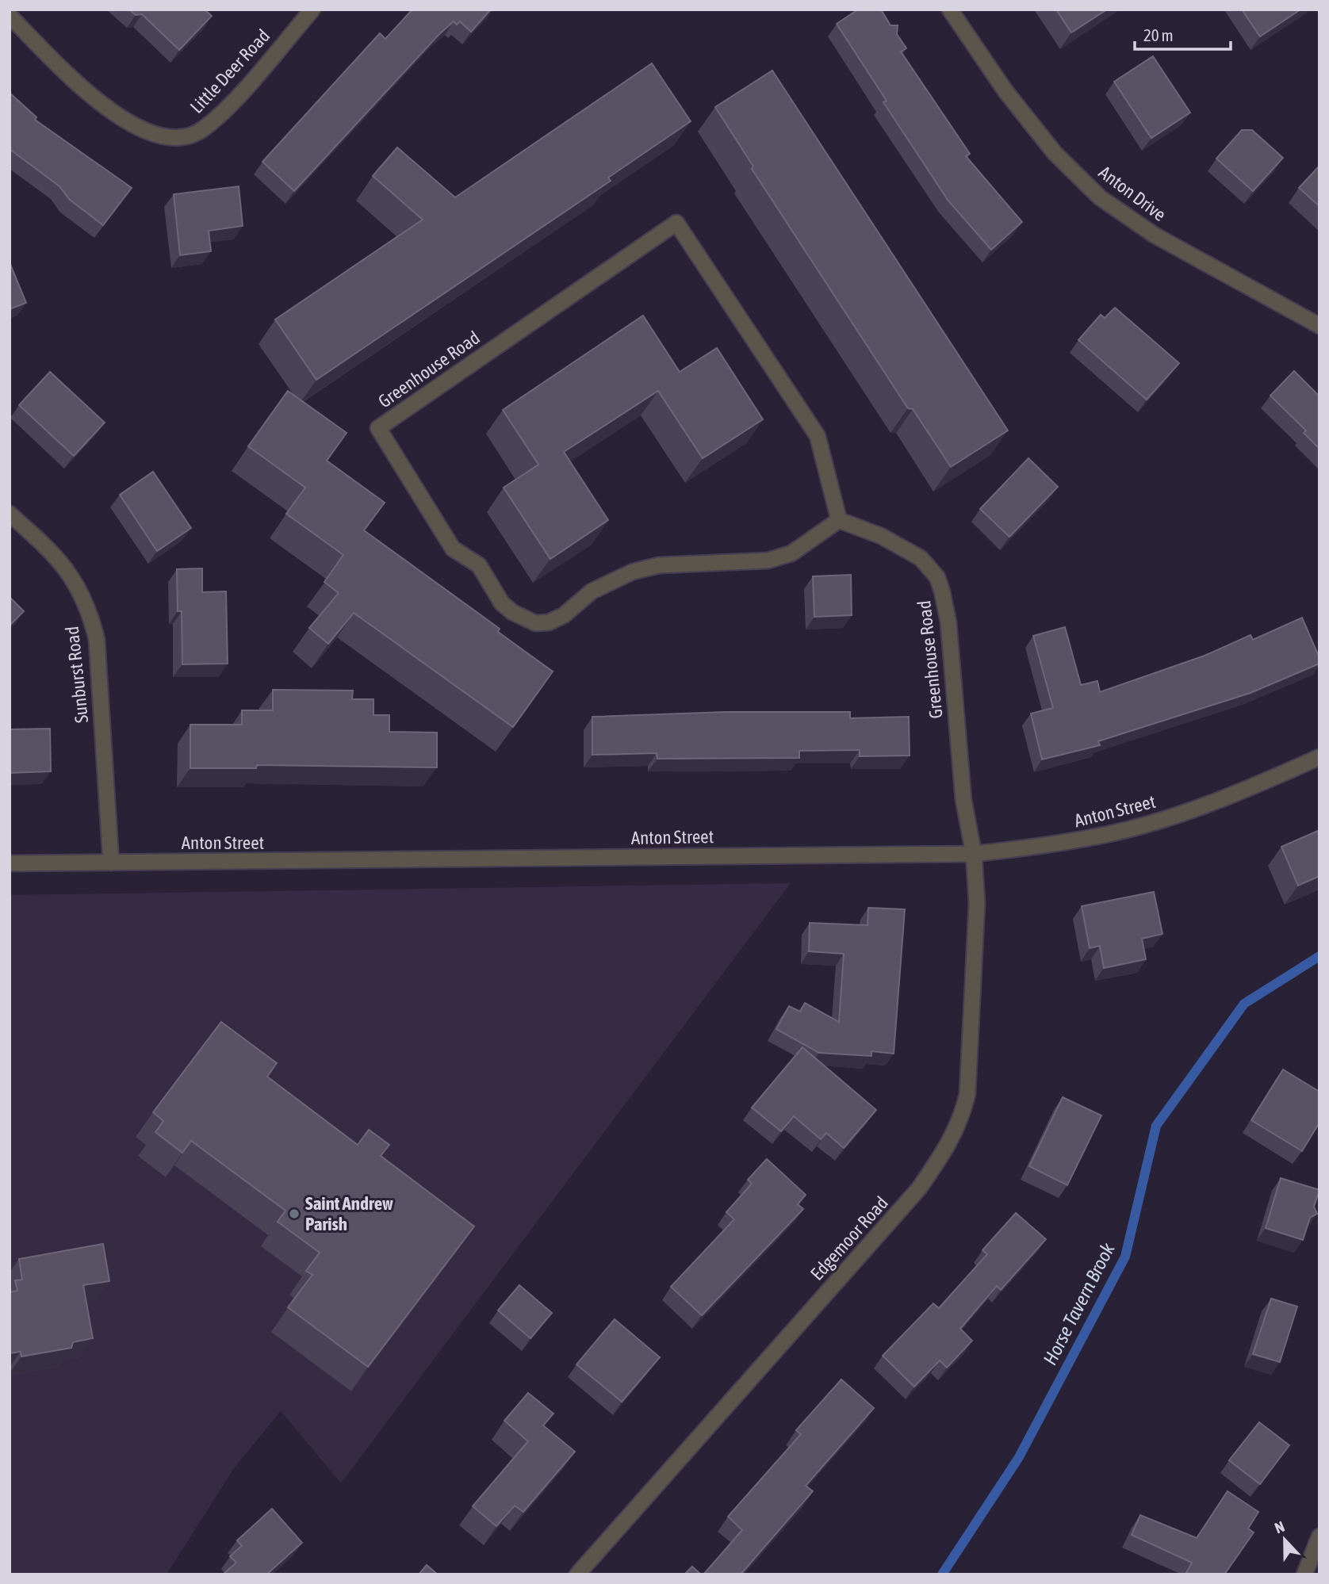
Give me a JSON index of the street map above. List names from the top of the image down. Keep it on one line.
{"streets":{"street":["Little Deer Road","Anton Drive","Greenhouse Road","Sunburst Road","Anton Street","Edgemoor Road"]},"crossings":[["Greenhouse Road","Anton Street"],["Greenhouse Road","Edgemoor Road"],["Sunburst Road","Anton Street"],["Anton Street","Edgemoor Road"]],"water":["Horse Tavern Brook"],"places":["Saint Andrew Parish"],"scale_bar":"20 m","north":"top"}
